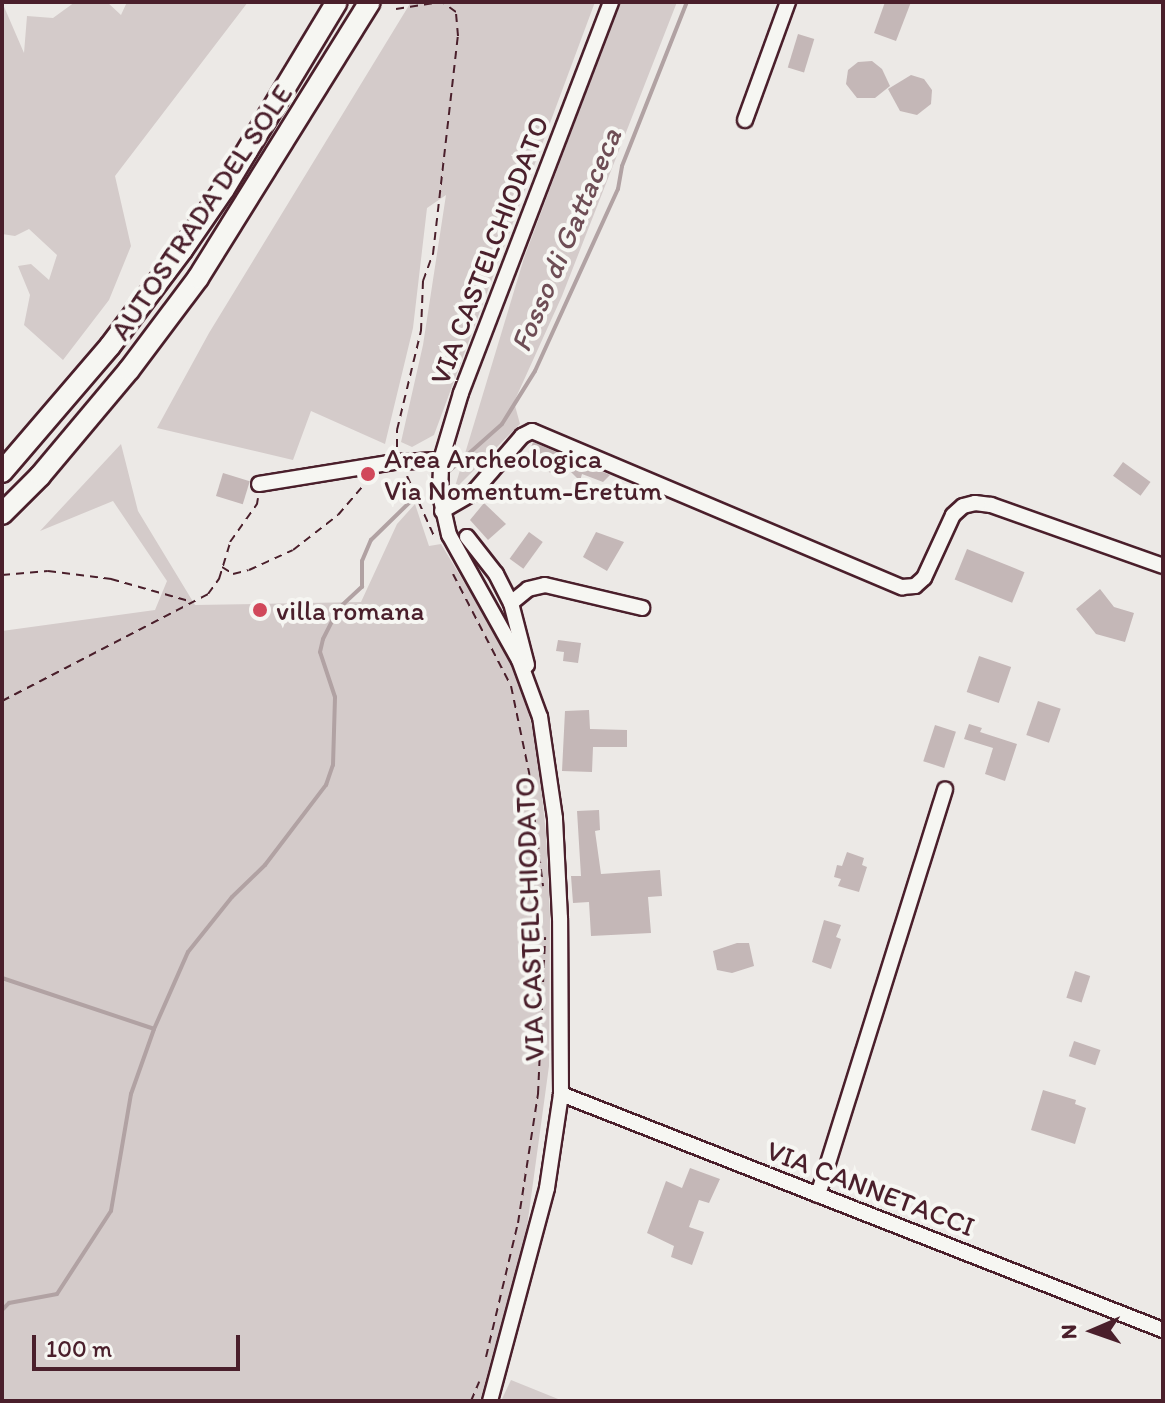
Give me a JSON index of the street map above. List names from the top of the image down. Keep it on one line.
{"streets":{"highway":["AUTOSTRADA DEL SOLE"],"street":["VIA CASTELCHIODATO","VIA CANNETACCI"]},"crossings":[["VIA CASTELCHIODATO","VIA CANNETACCI"]],"water":["Fosso di Gattaceca"],"places":["Area Archeologica Via Nomentum-Eretum","villa romana"],"scale_bar":"100 m","north":"left"}
